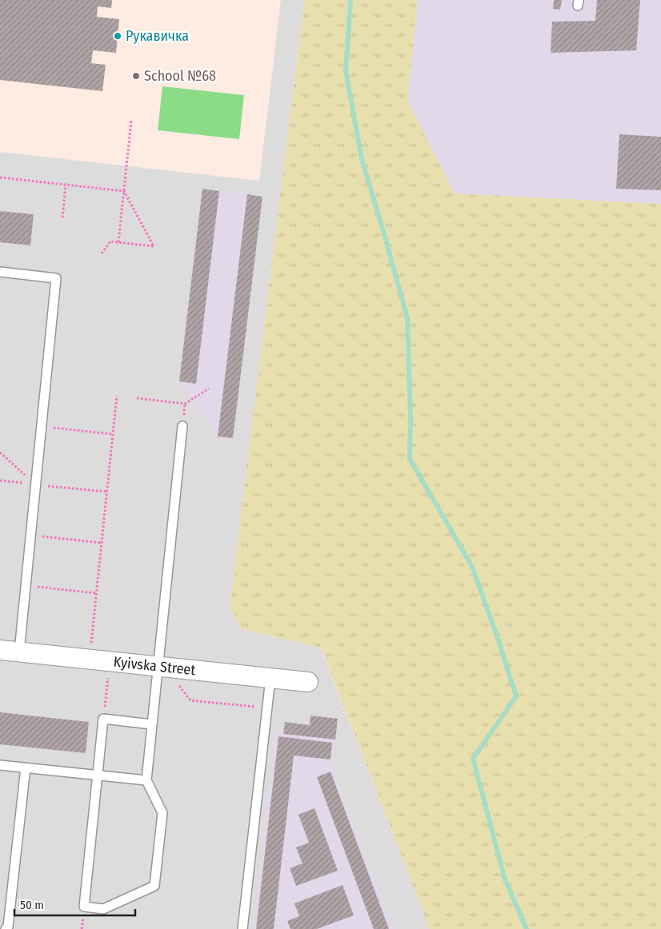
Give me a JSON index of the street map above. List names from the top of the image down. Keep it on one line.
{"streets":{"street":["Kyivska Street"]},"places":["Рукавичка","School №68"],"scale_bar":"50 m"}
